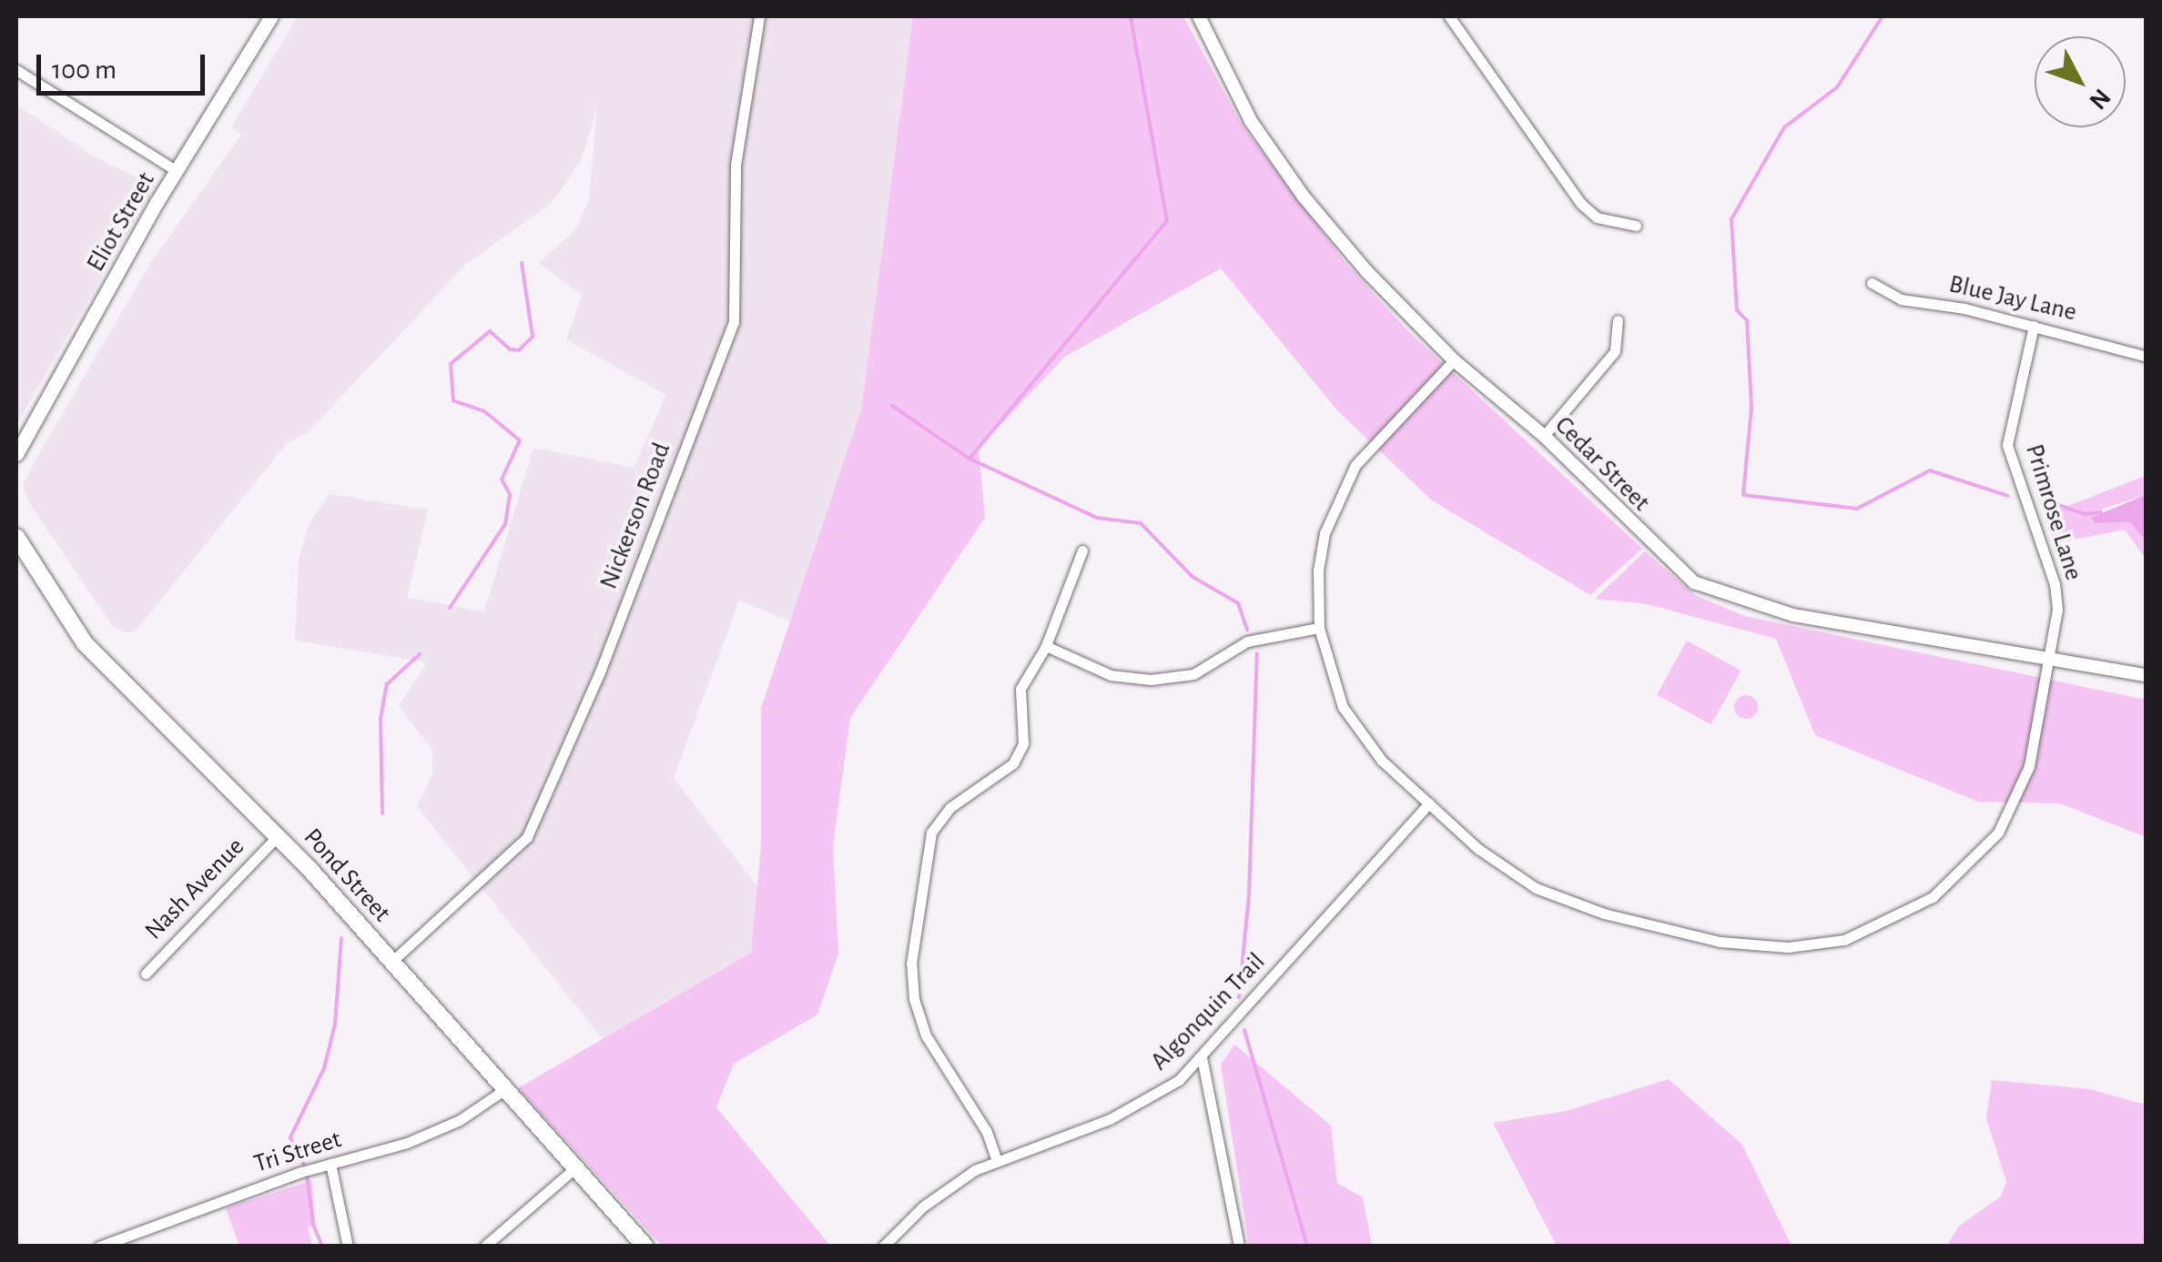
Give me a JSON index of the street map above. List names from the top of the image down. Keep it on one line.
{"streets":{"main road":["Eliot Street","Pond Street"],"street":["Blue Jay Lane","Cedar Street","Primrose Lane","Nickerson Road","Nash Avenue","Algonquin Trail","Tri Street"]},"crossings":[["Blue Jay Lane","Primrose Lane"],["Cedar Street","Primrose Lane"],["Primrose Lane","Algonquin Trail"],["Nickerson Road","Pond Street"],["Pond Street","Nash Avenue"],["Pond Street","Tri Street"]],"scale_bar":"100 m","north":"bottom right"}
